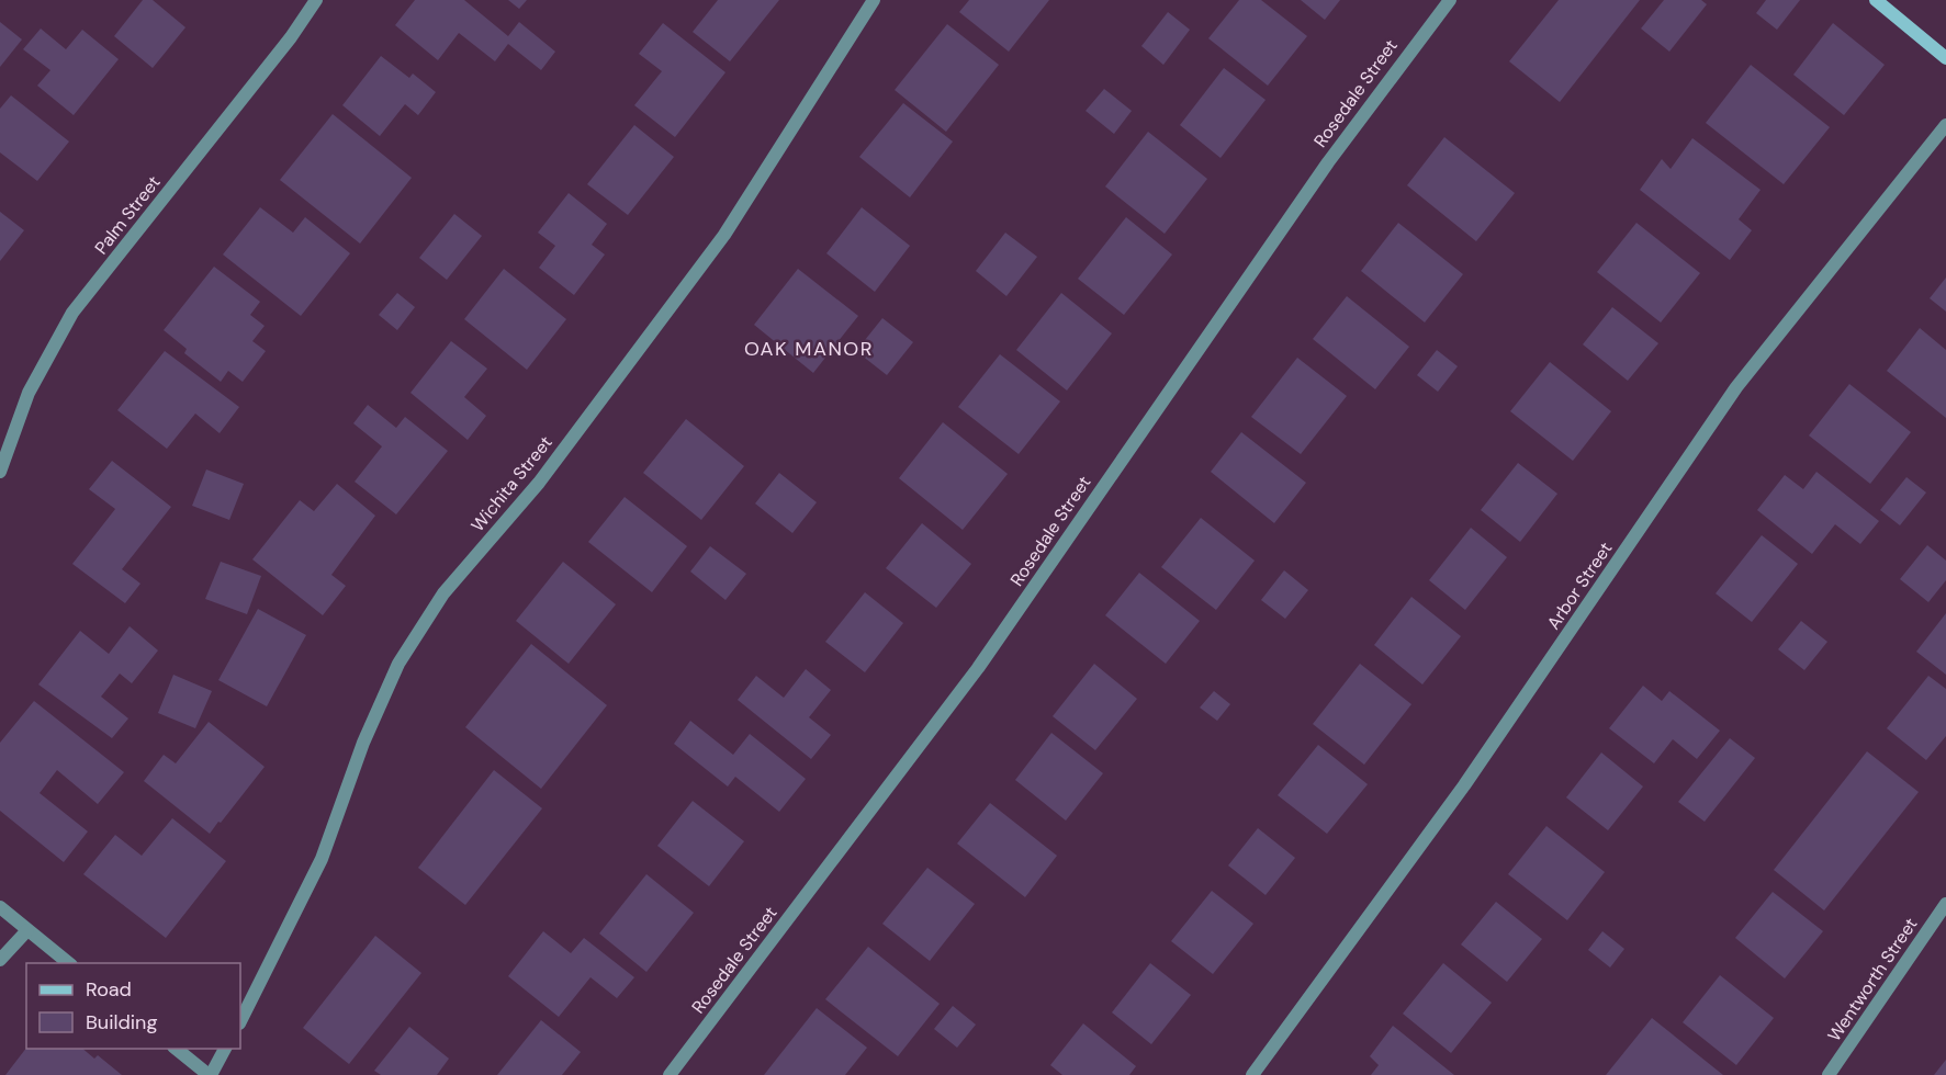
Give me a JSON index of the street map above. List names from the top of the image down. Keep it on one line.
{"streets":{"street":["Rosedale Street","Palm Street","Wichita Street","Arbor Street","Wentworth Street"]},"districts":["OAK MANOR"],"legend":["Road","Building"]}
